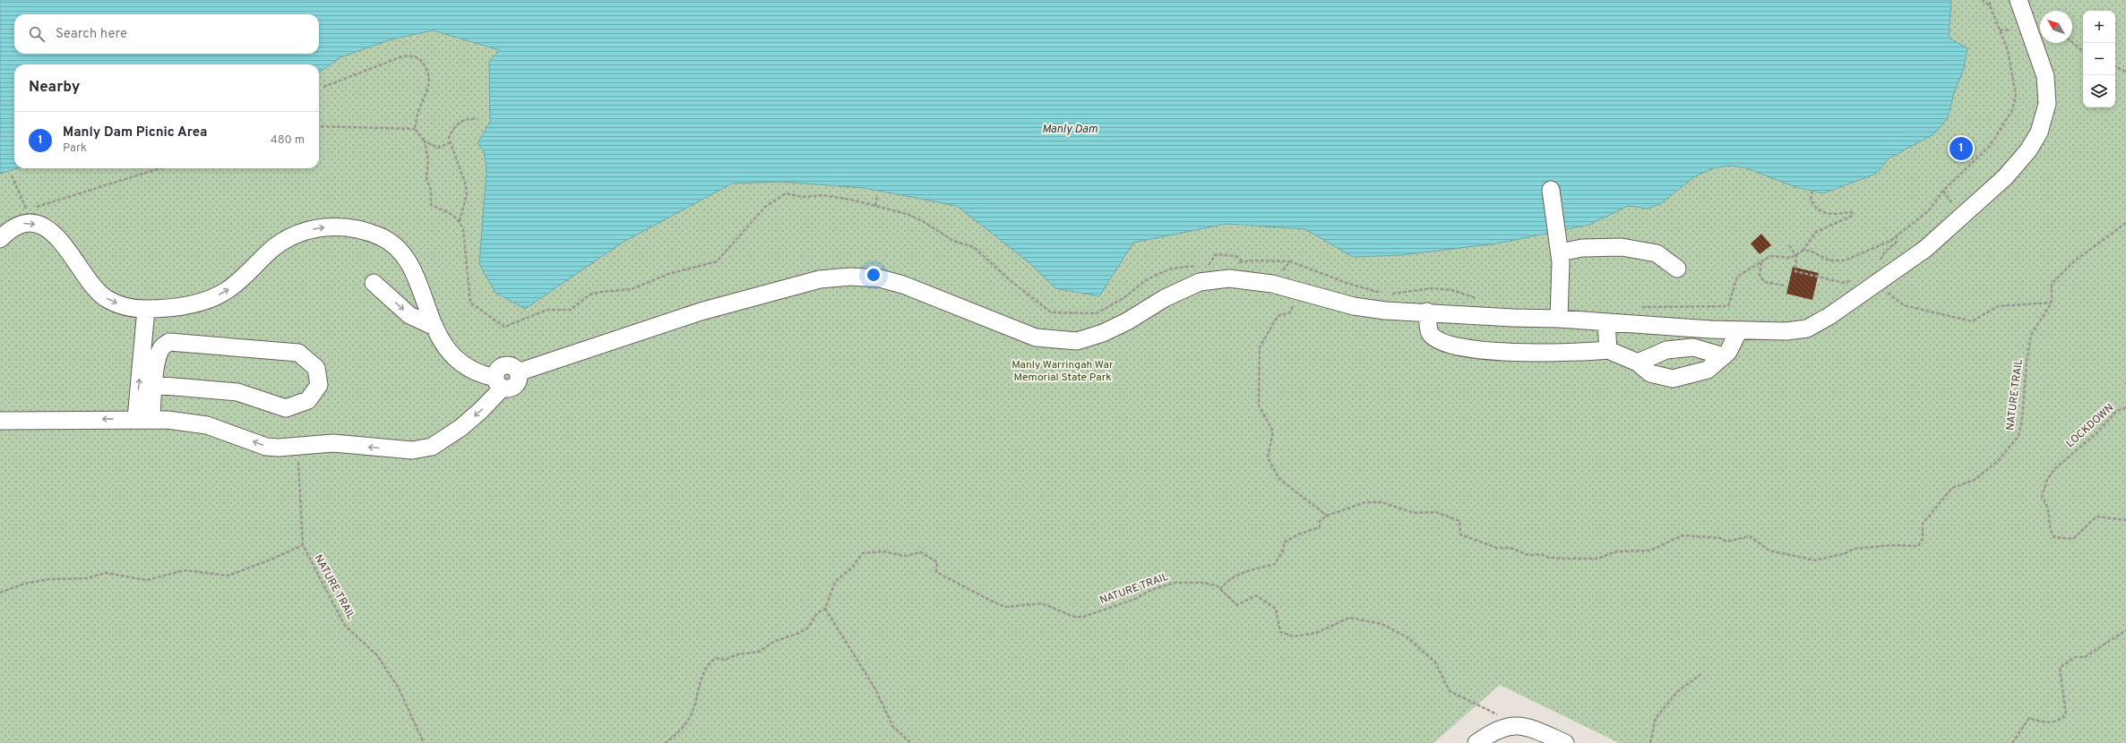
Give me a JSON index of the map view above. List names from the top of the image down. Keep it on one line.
{"streets":{"path":["NATURE TRAIL","LOCKDOWN"]},"water":["Manly Dam"],"parks":["Manly Warringah War Memorial State Park"],"north":"top left","page":{"map_buttons":["+","−"],"search":"Search here","heading":"Nearby","list":[{"mark":"1","name":"Manly Dam Picnic Area","note":"Park","value":"480 m"}],"pins":"1"}}
